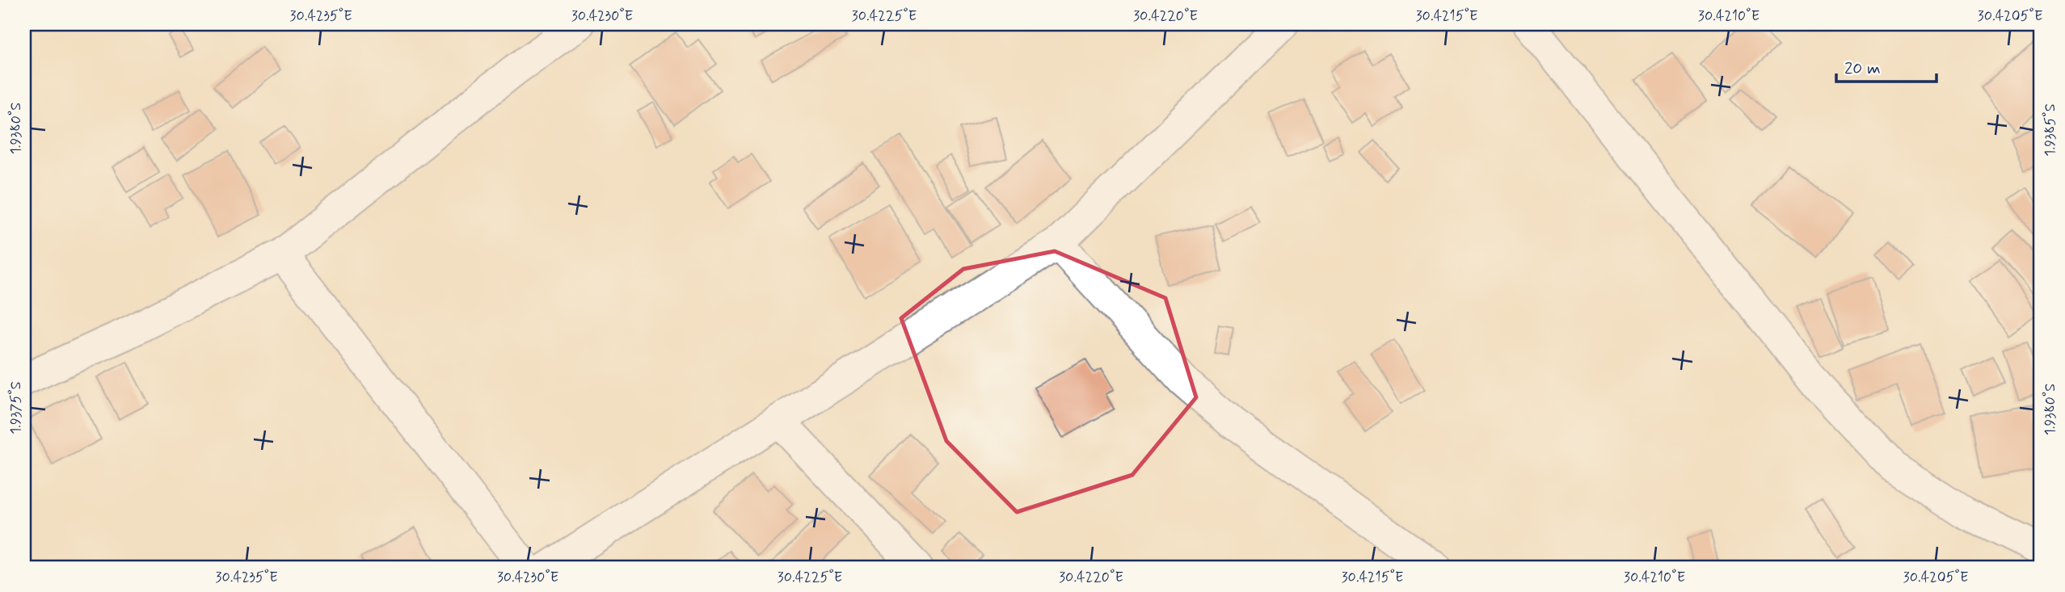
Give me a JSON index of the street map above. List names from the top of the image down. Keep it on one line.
{"scale_bar":"20 m","coordinates":["30.4235°E","30.4230°E","30.4225°E","30.4220°E","30.4215°E","30.4210°E","30.4205°E","1.9380°S","1.9385°S","1.9375°S"]}
